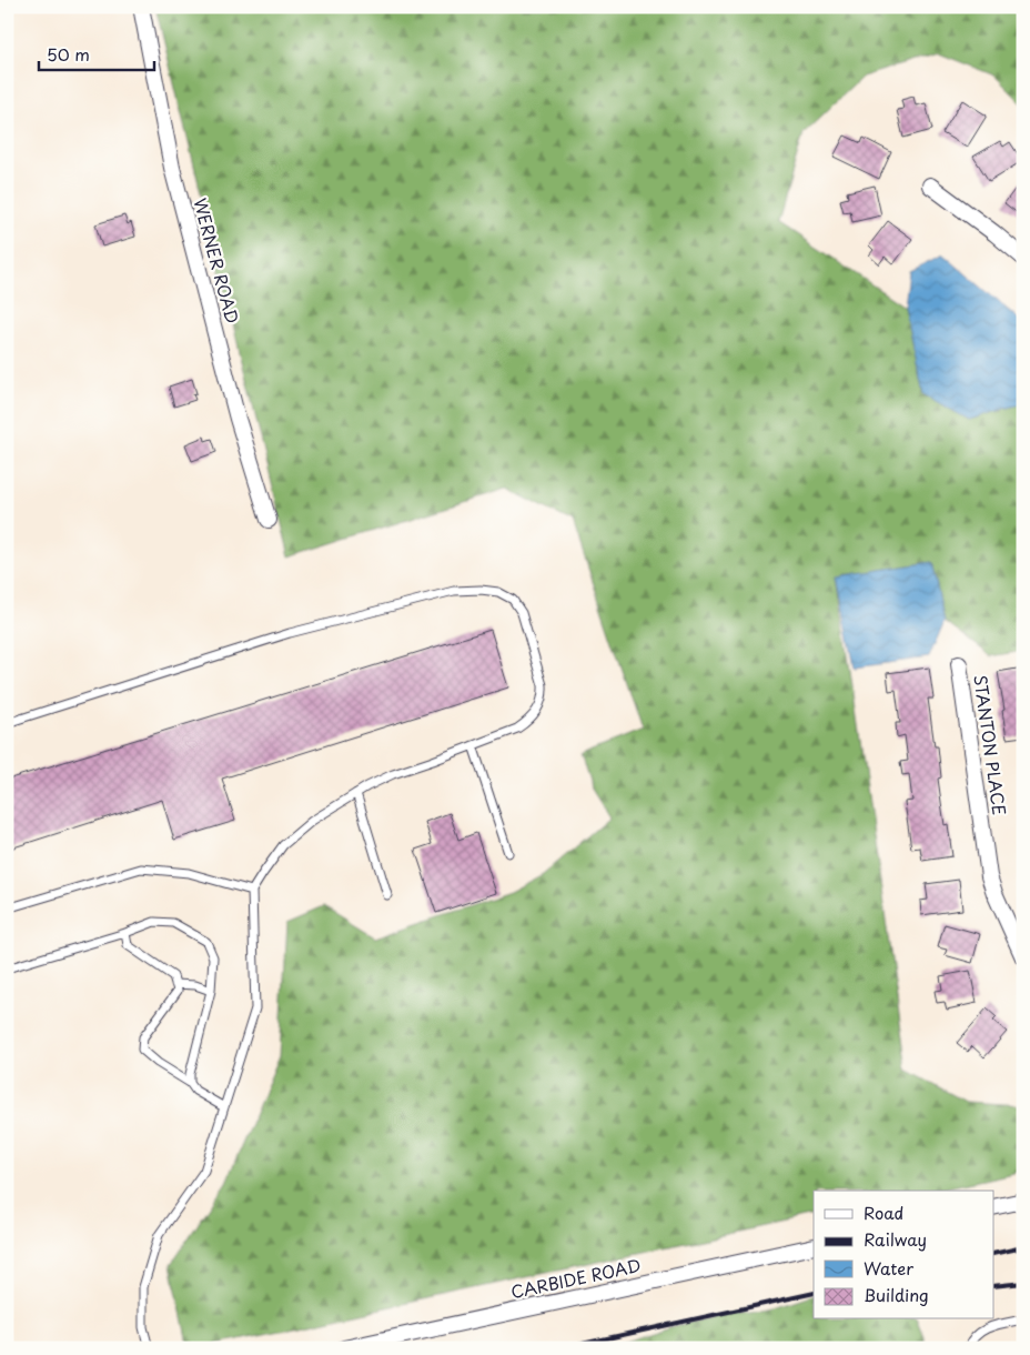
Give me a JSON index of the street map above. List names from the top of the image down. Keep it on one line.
{"streets":{"street":["WERNER ROAD","STANTON PLACE","CARBIDE ROAD"]},"legend":["Road","Railway","Water","Building"],"scale_bar":"50 m"}
